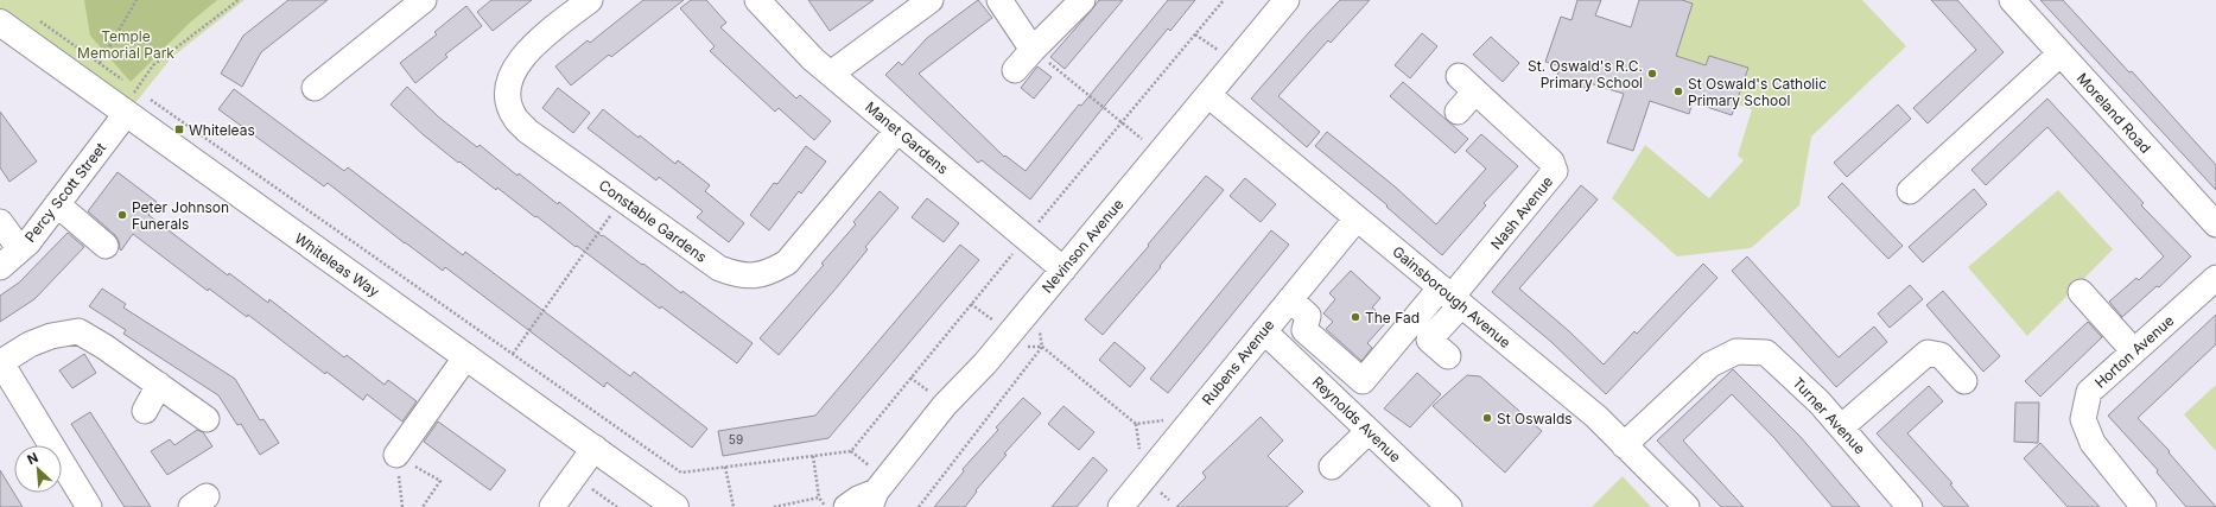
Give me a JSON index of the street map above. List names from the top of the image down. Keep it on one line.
{"streets":{"main road":["Whiteleas Way"],"street":["Moreland Road","Manet Gardens","Percy Scott Street","Nash Avenue","Constable Gardens","Nevinson Avenue","Gainsborough Avenue","Horton Avenue","Rubens Avenue","Turner Avenue","Reynolds Avenue"]},"crossings":[["Manet Gardens","Constable Gardens"],["Manet Gardens","Nevinson Avenue"],["Percy Scott Street","Whiteleas Way"],["Nash Avenue","Gainsborough Avenue"],["Nevinson Avenue","Gainsborough Avenue"],["Gainsborough Avenue","Rubens Avenue"],["Gainsborough Avenue","Turner Avenue"],["Rubens Avenue","Reynolds Avenue"]],"parks":["Temple Memorial Park"],"places":{"other":["St. Oswald's R.C. Primary School","St Oswald's Catholic Primary School","Peter Johnson Funerals","The Fad","St Oswalds"],"transit":["Whiteleas"]},"house_numbers":["59"],"north":"top left"}
